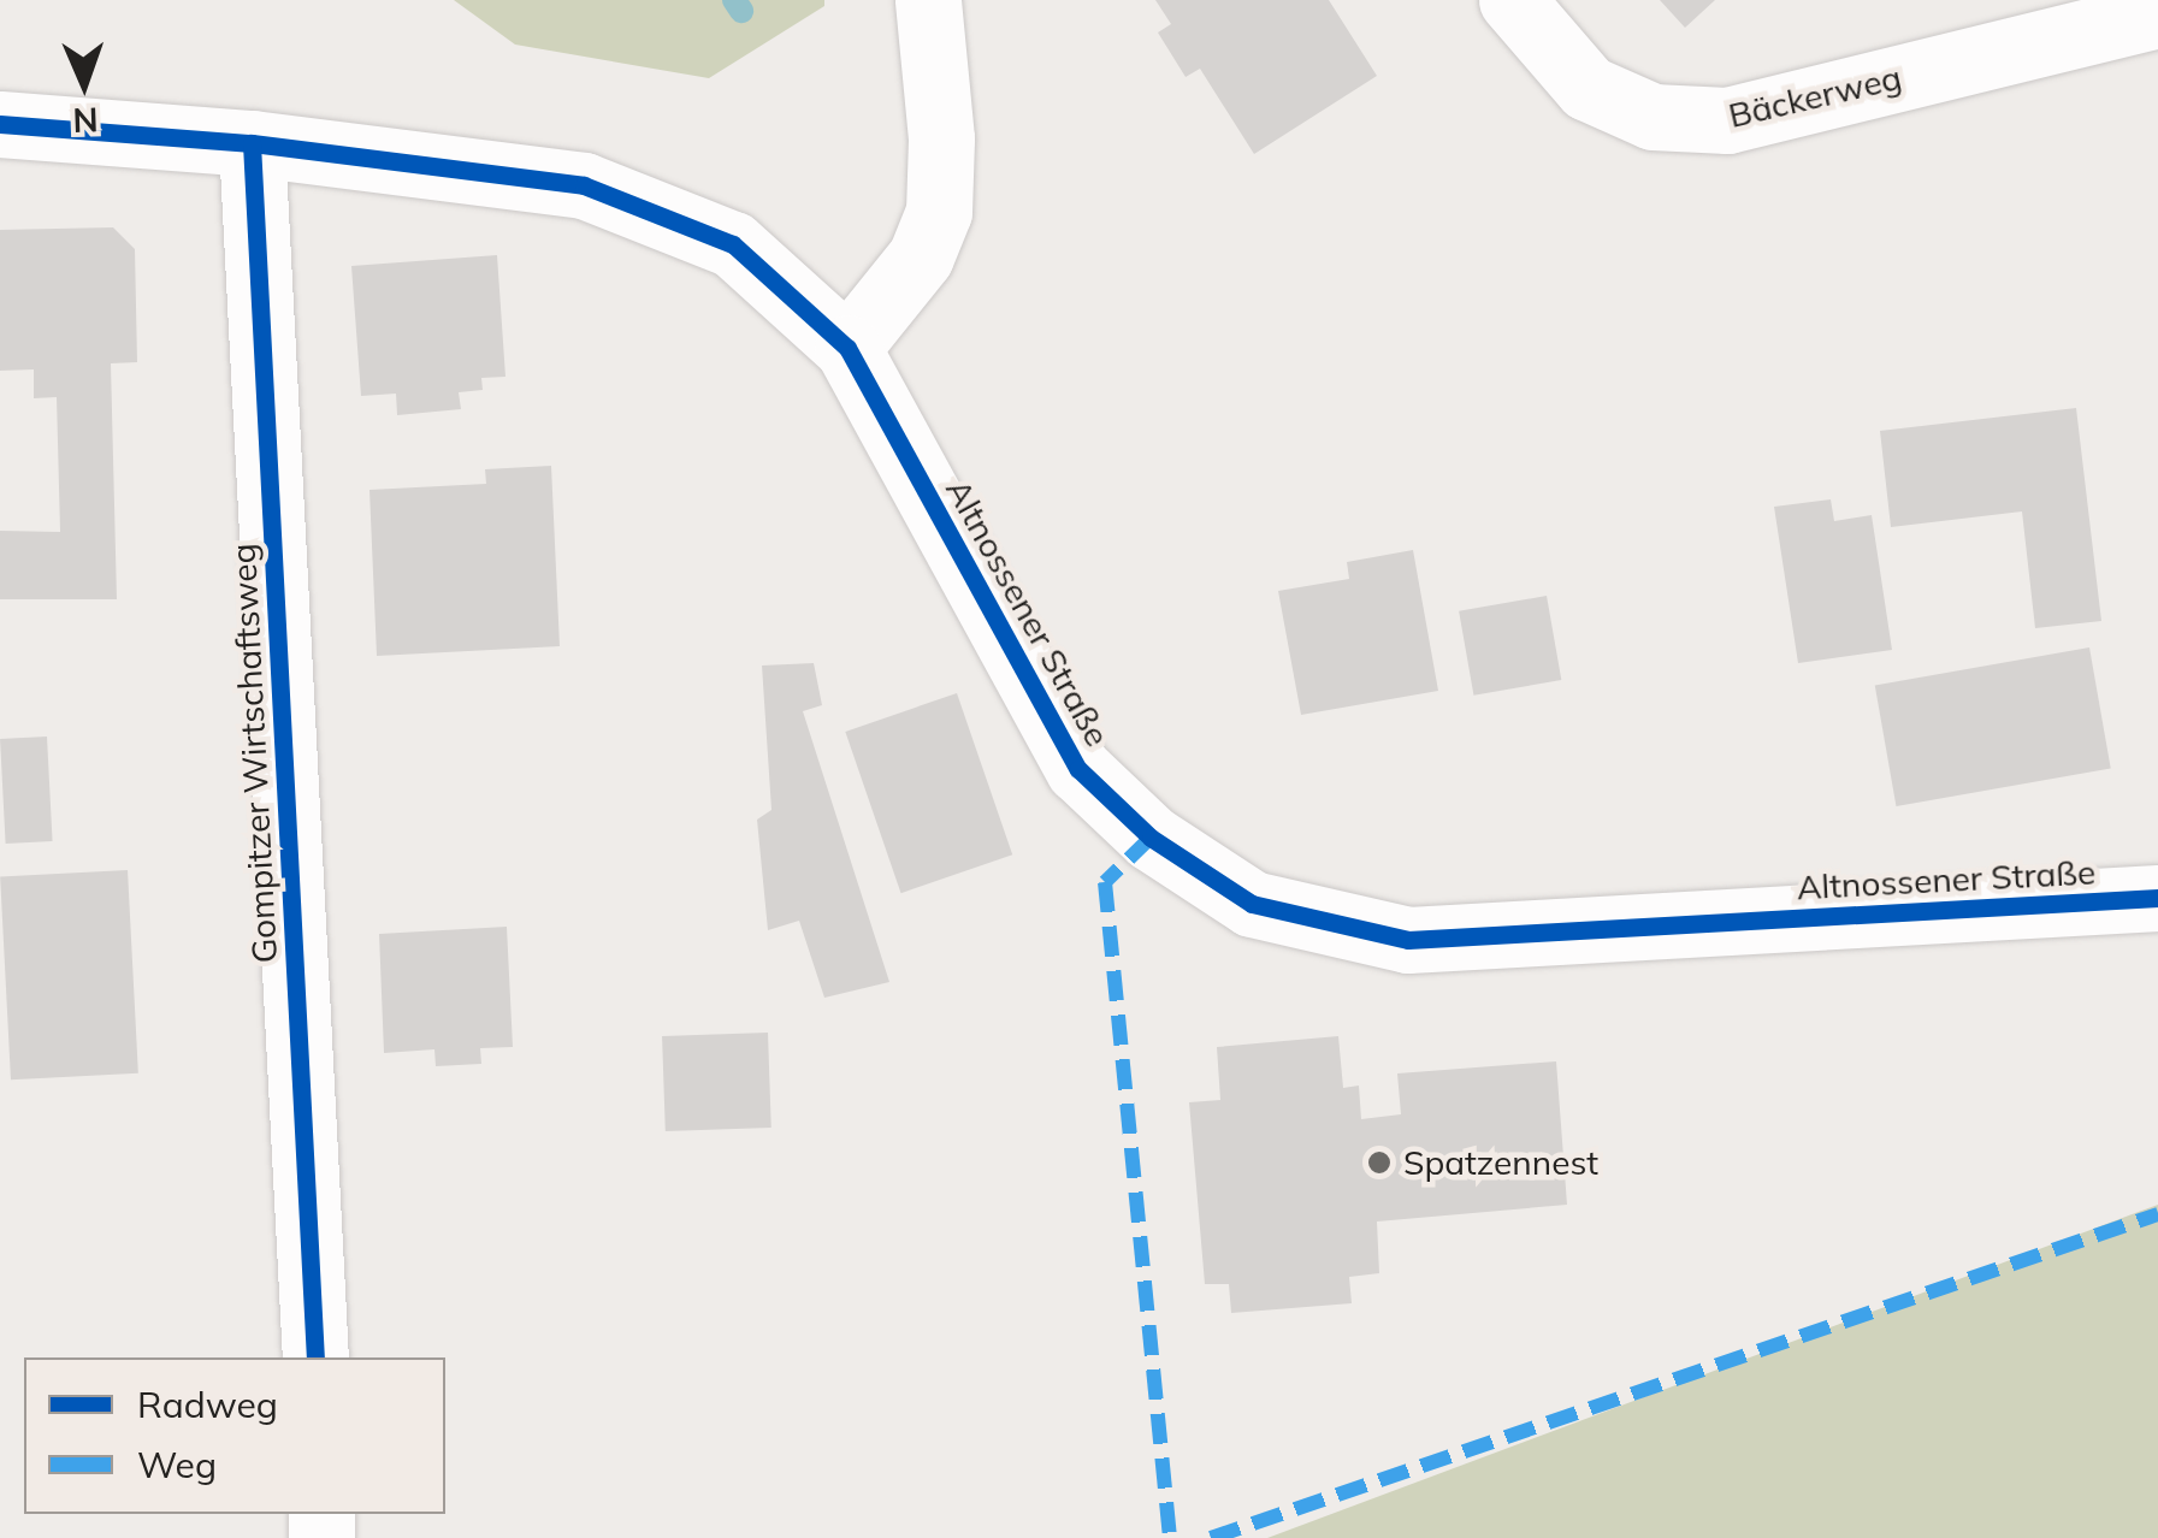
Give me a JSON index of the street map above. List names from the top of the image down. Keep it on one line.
{"streets":{"street":["Bäckerweg","Altnossener Straße","Gompitzer Wirtschaftsweg"]},"crossings":[["Altnossener Straße","Gompitzer Wirtschaftsweg"]],"places":["Spatzennest"],"legend":["Radweg","Weg"],"north":"bottom"}
